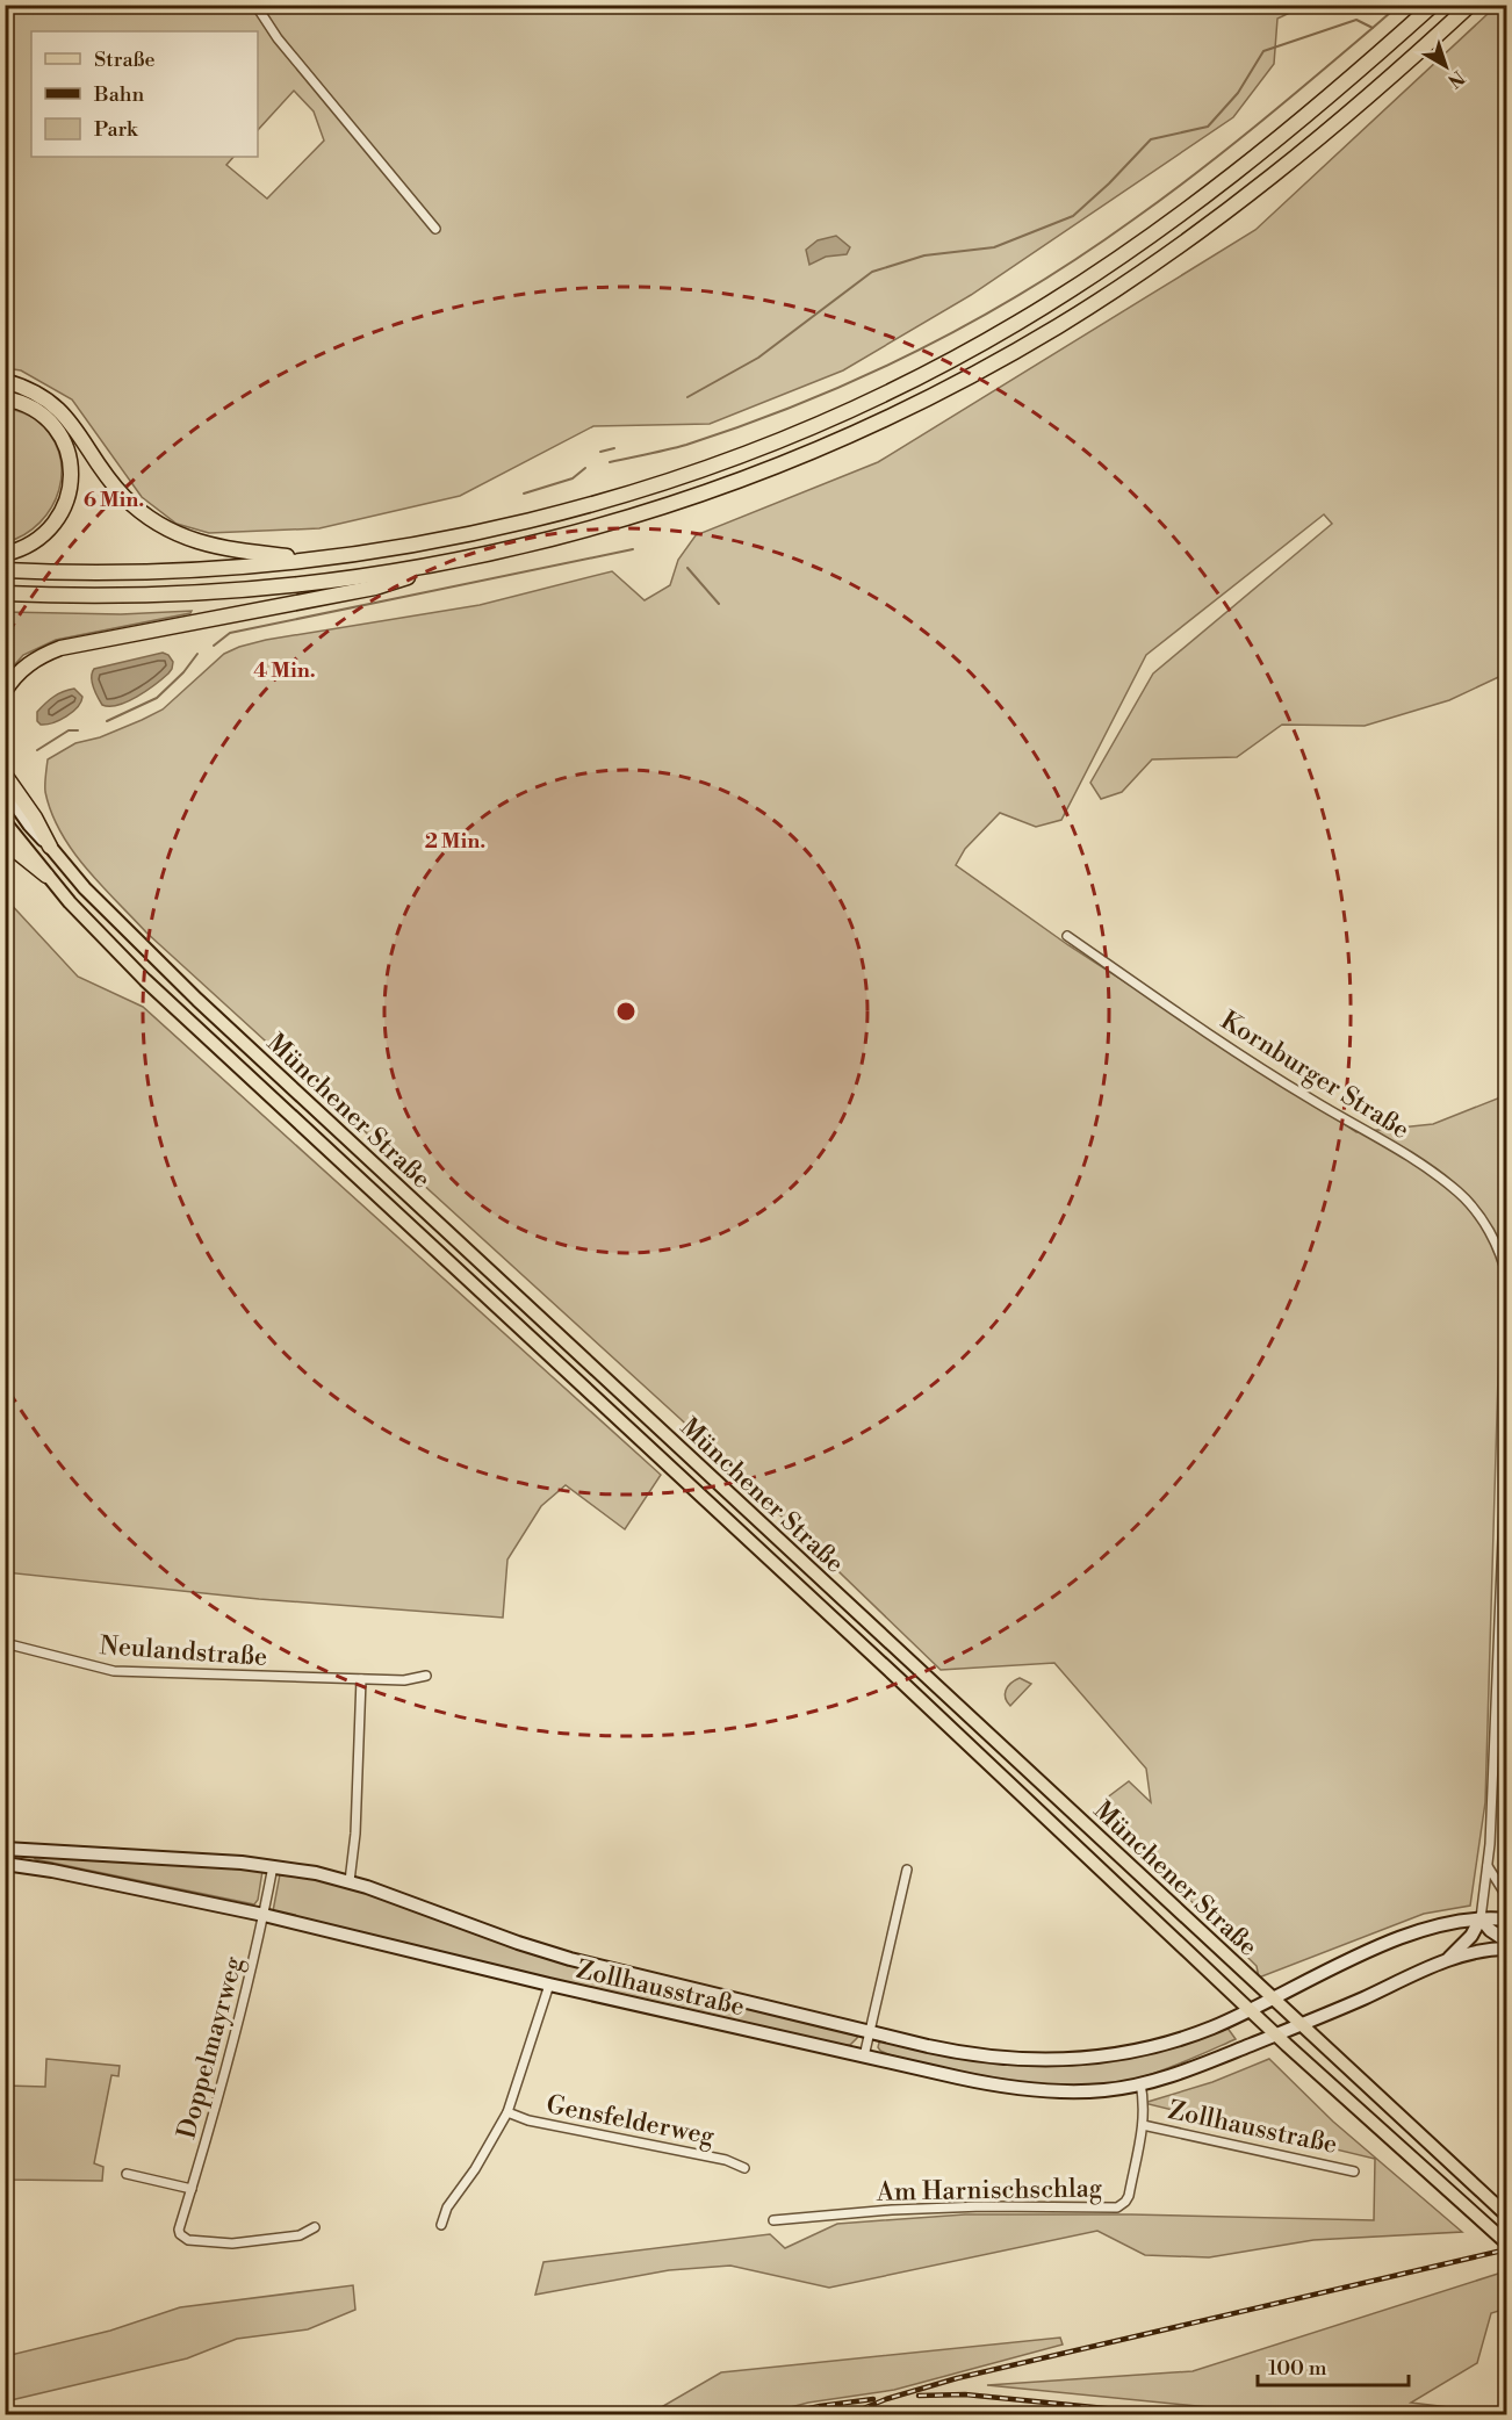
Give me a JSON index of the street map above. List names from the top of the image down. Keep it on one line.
{"streets":{"main road":["Münchener Straße","Zollhausstraße"],"street":["Kornburger Straße","Neulandstraße","Doppelmayrweg","Gensfelderweg","Am Harnischschlag"]},"crossings":[["Münchener Straße","Zollhausstraße"],["Zollhausstraße","Doppelmayrweg"],["Zollhausstraße","Am Harnischschlag"]],"legend":["Straße","Bahn","Park"],"scale_bar":"100 m","north":"bottom right","rings":["6 Min.","4 Min.","2 Min."]}
